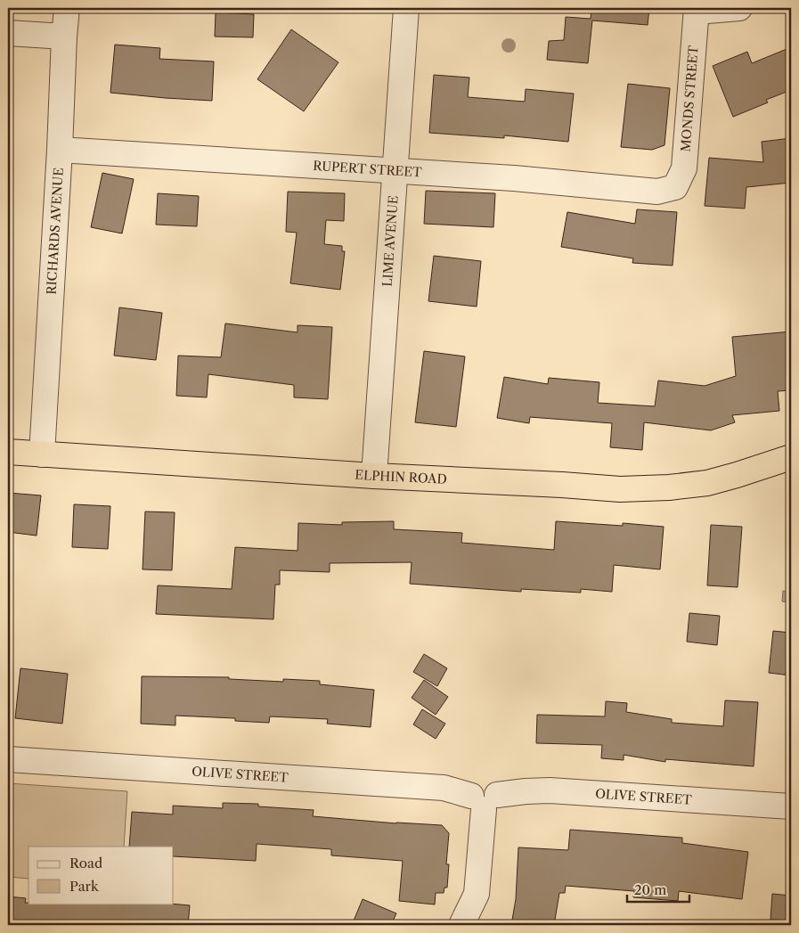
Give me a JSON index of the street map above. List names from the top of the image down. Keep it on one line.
{"streets":{"highway":["ELPHIN ROAD"],"street":["MONDS STREET","RUPERT STREET","RICHARDS AVENUE","LIME AVENUE","OLIVE STREET"]},"crossings":[["MONDS STREET","RUPERT STREET"],["RUPERT STREET","RICHARDS AVENUE"],["RUPERT STREET","LIME AVENUE"],["RICHARDS AVENUE","ELPHIN ROAD"],["LIME AVENUE","ELPHIN ROAD"]],"legend":["Road","Park"],"scale_bar":"20 m"}
